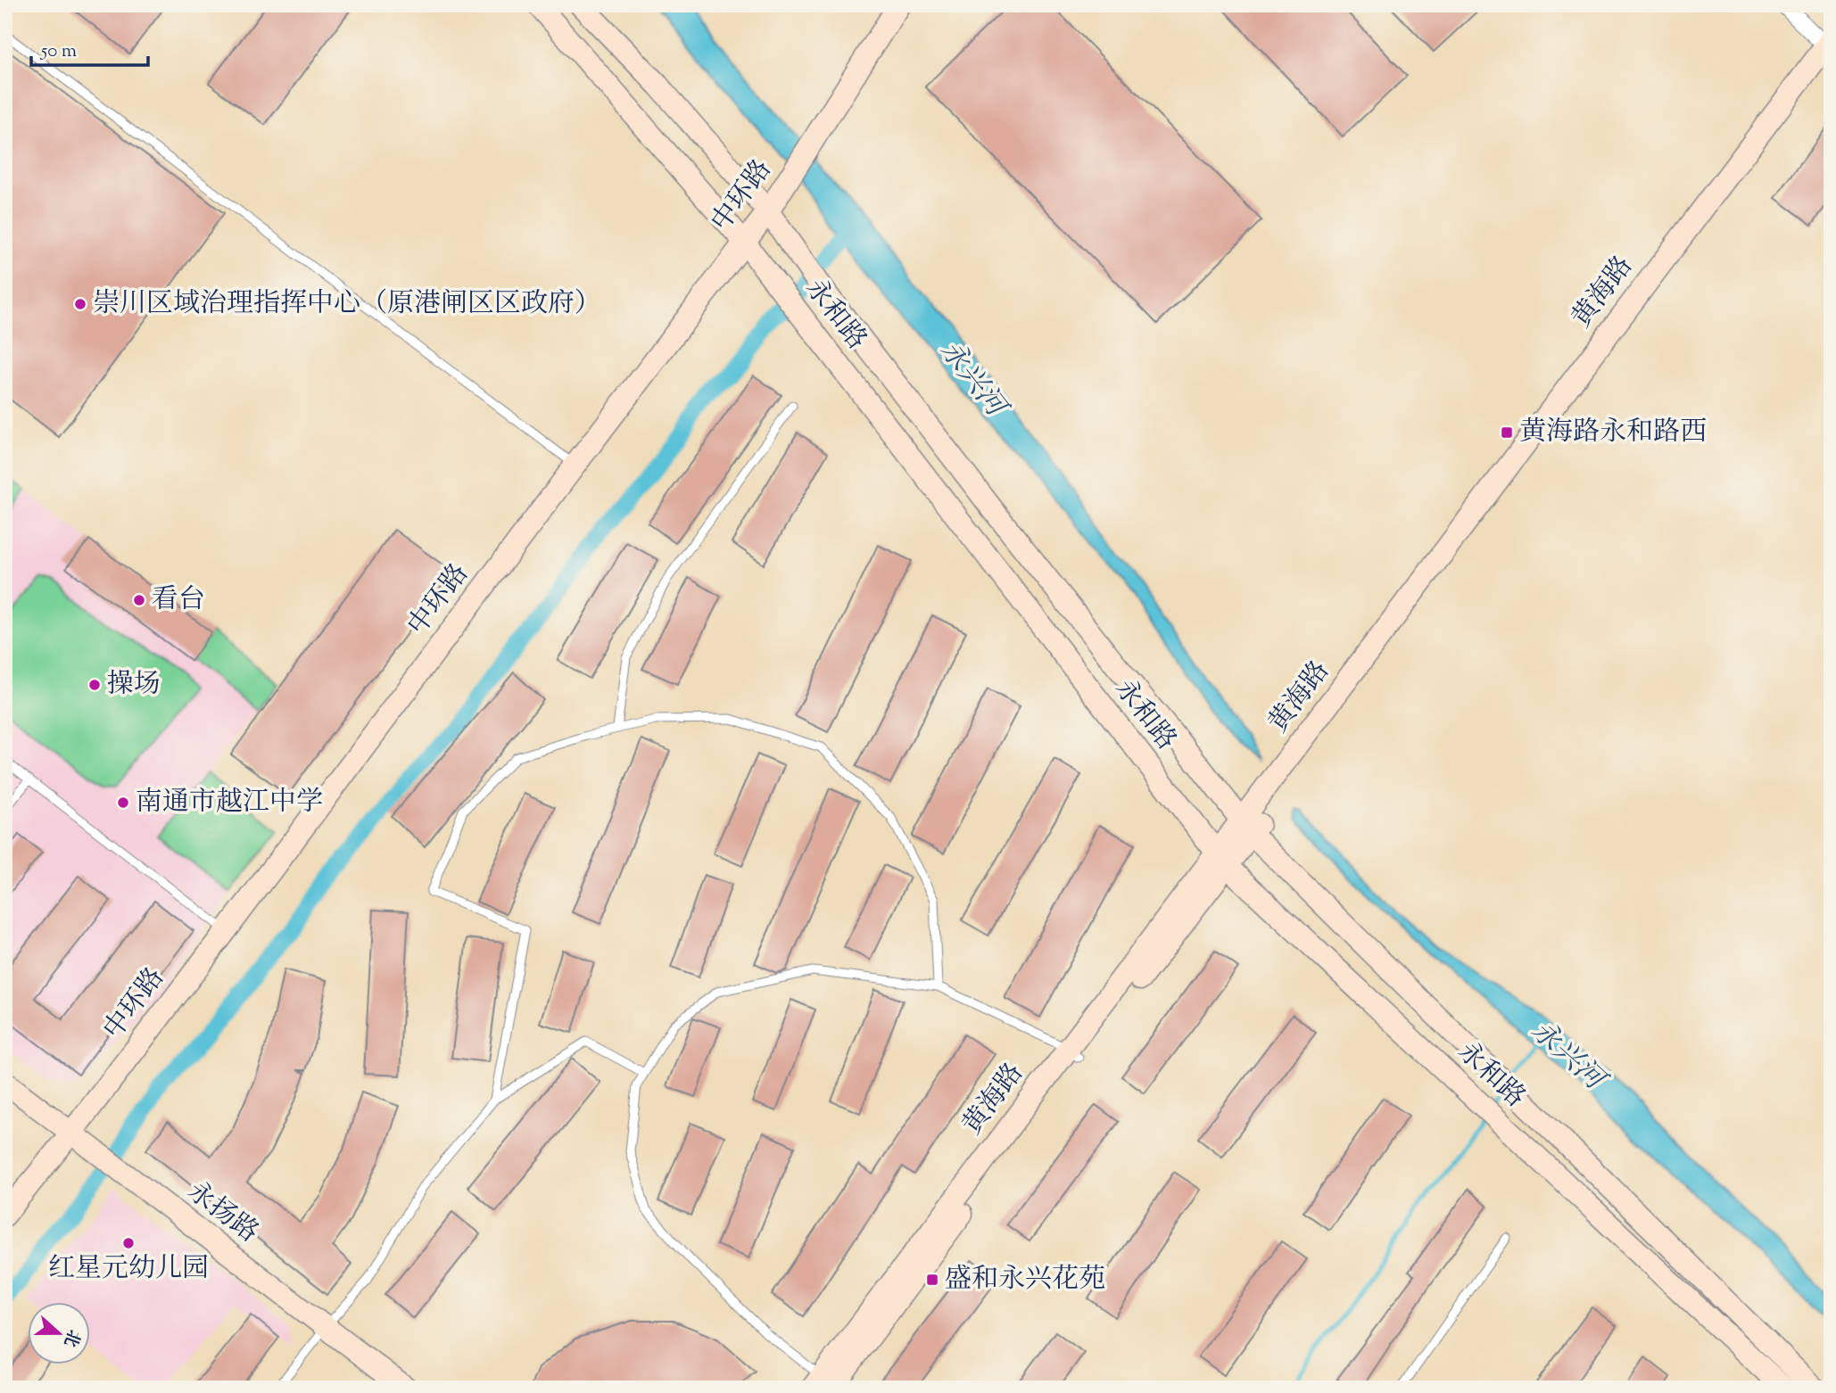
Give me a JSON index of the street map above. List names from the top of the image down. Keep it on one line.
{"streets":{"main road":["中环路","黄海路","永和路","永扬路"]},"crossings":[["中环路","永和路"],["中环路","永扬路"],["黄海路","永和路"]],"water":["永兴河"],"places":{"other":["崇川区域治理指挥中心（原港闸区区政府）","看台","操场","南通市越江中学","红星元幼儿园"],"transit":["黄海路永和路西","盛和永兴花苑"]},"scale_bar":"50 m","north":"right"}
